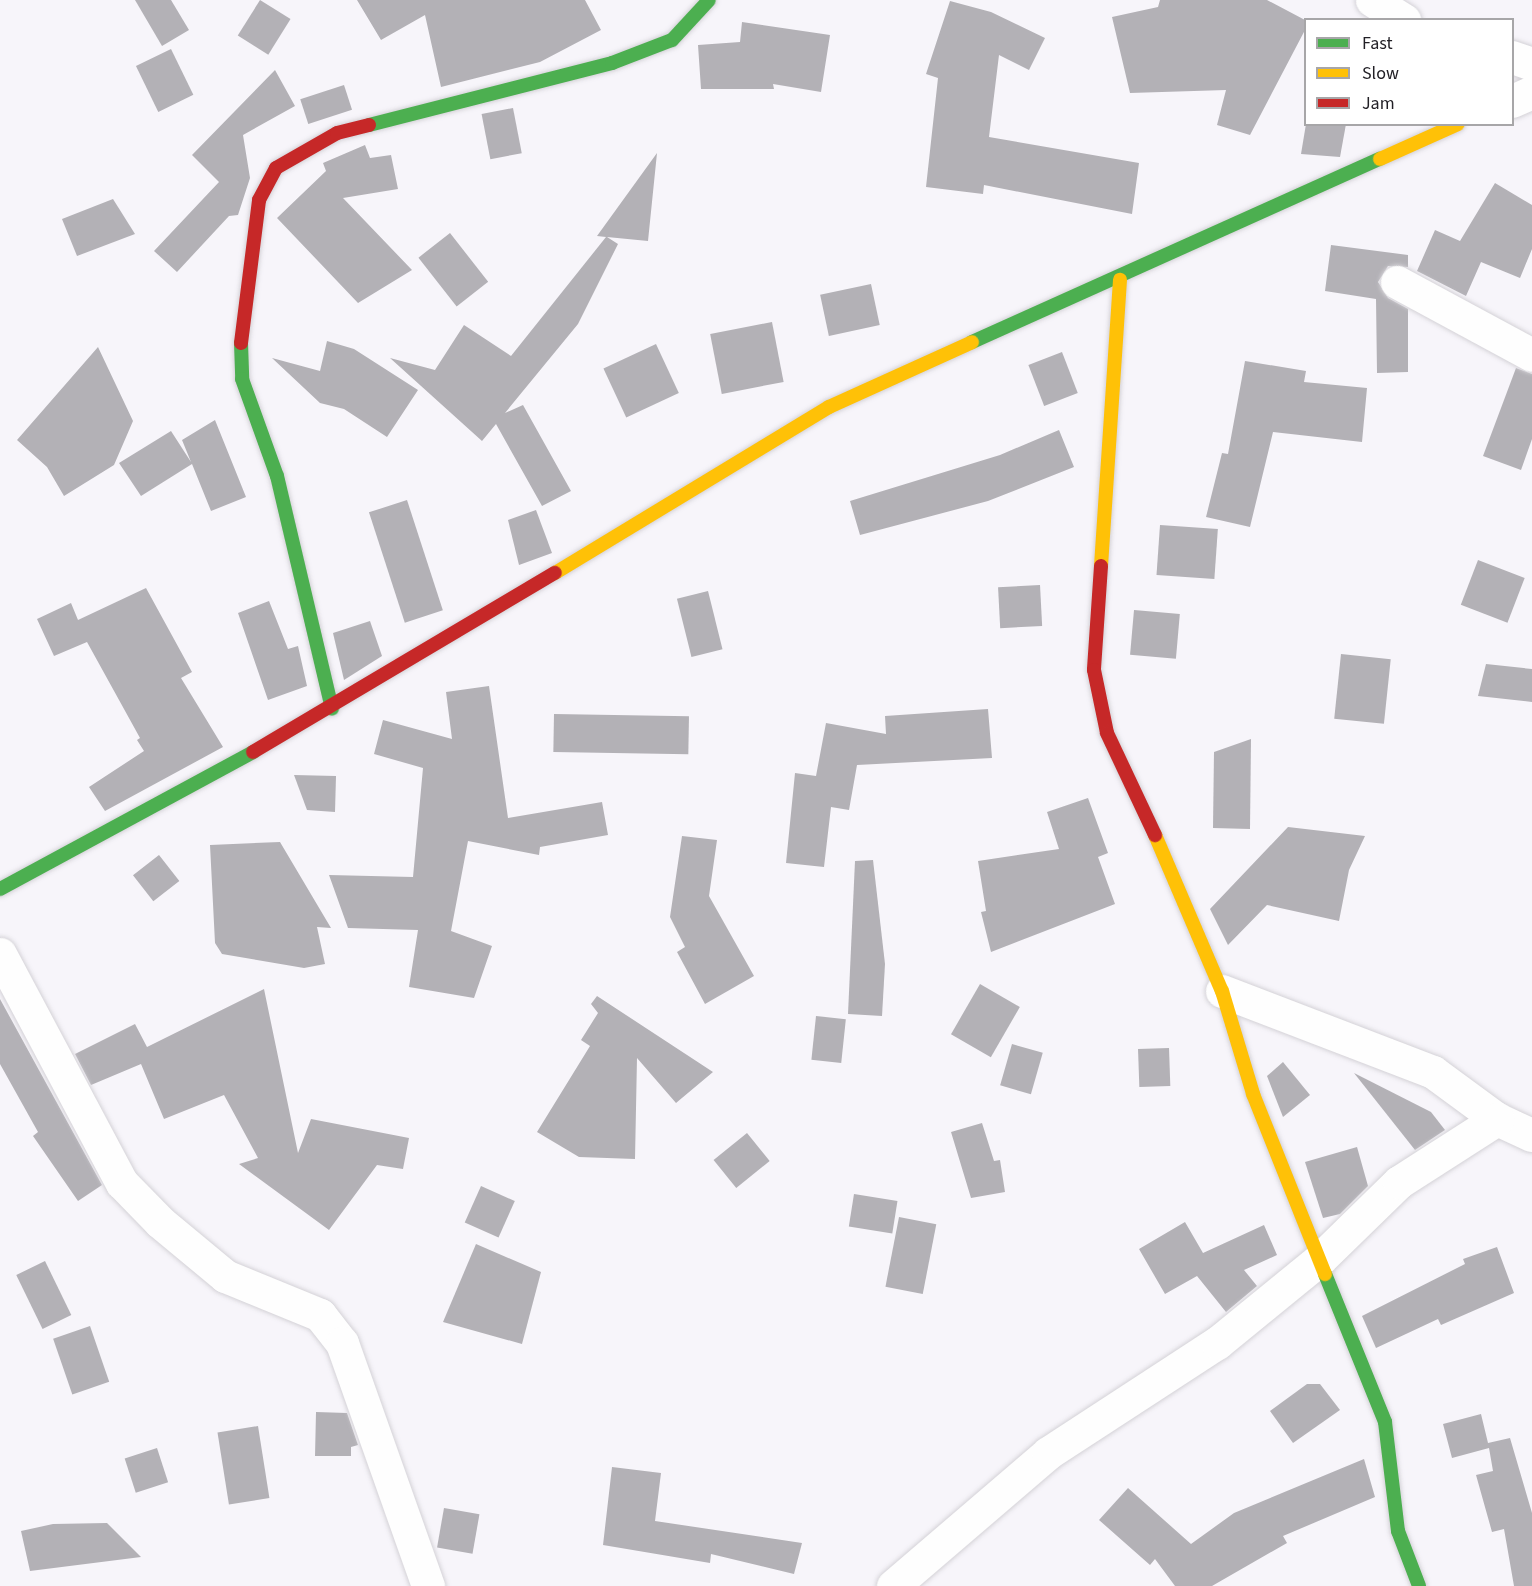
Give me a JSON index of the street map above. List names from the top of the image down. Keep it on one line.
{"legend":["Fast","Slow","Jam"]}
